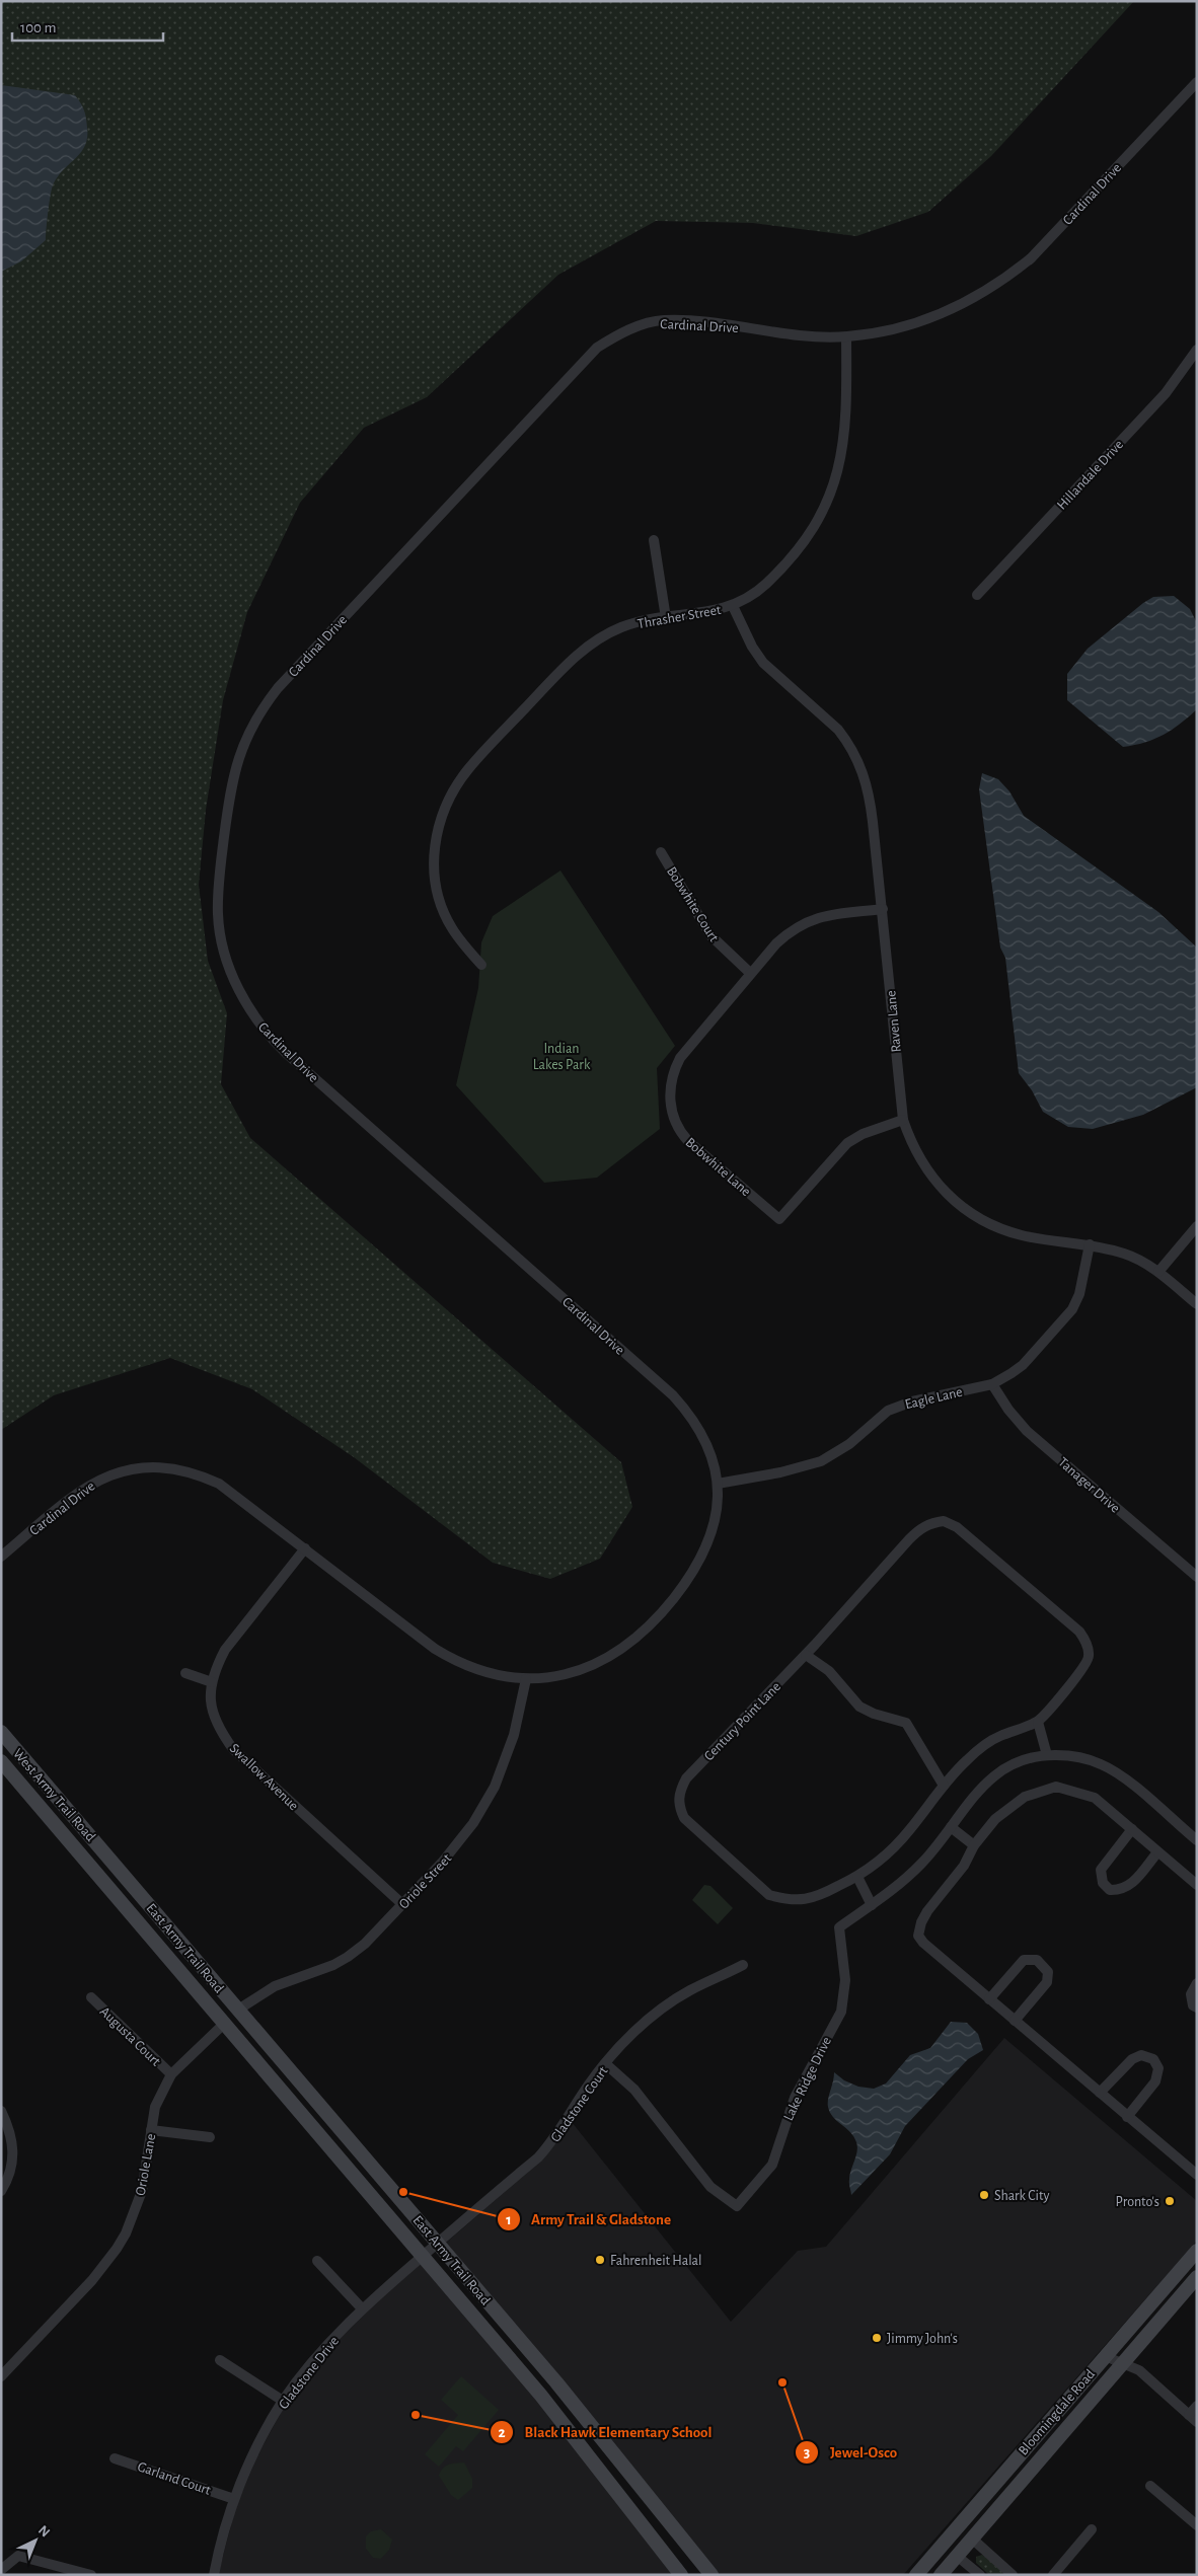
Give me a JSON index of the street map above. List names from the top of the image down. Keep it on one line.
{"streets":{"main road":["West Army Trail Road","East Army Trail Road","Bloomingdale Road"],"street":["Cardinal Drive","Hillandale Drive","Thrasher Street","Bobwhite Court","Raven Lane","Bobwhite Lane","Eagle Lane","Tanager Drive","Century Point Lane","Swallow Avenue","Oriole Street","Augusta Court","Lake Ridge Drive","Gladstone Court","Oriole Lane","Gladstone Drive","Garland Court"]},"crossings":[["Cardinal Drive","Thrasher Street"],["Cardinal Drive","Eagle Lane"],["Cardinal Drive","Swallow Avenue"],["Cardinal Drive","Oriole Street"],["Thrasher Street","Raven Lane"],["Bobwhite Court","Bobwhite Lane"],["Raven Lane","Bobwhite Lane"],["Raven Lane","Eagle Lane"],["Eagle Lane","Tanager Drive"],["Swallow Avenue","Oriole Street"],["West Army Trail Road","East Army Trail Road"],["Oriole Street","East Army Trail Road"],["East Army Trail Road","Gladstone Court"],["East Army Trail Road","Oriole Lane"],["East Army Trail Road","Gladstone Drive"],["Augusta Court","Oriole Lane"],["Lake Ridge Drive","Gladstone Court"],["Gladstone Court","Gladstone Drive"],["Gladstone Drive","Garland Court"]],"parks":["Indian Lakes Park"],"places":["Army Trail & Gladstone","Shark City","Pronto's","Fahrenheit Halal","Jimmy John's","Jewel-Osco","Black Hawk Elementary School"],"scale_bar":"100 m","north":"top right"}
